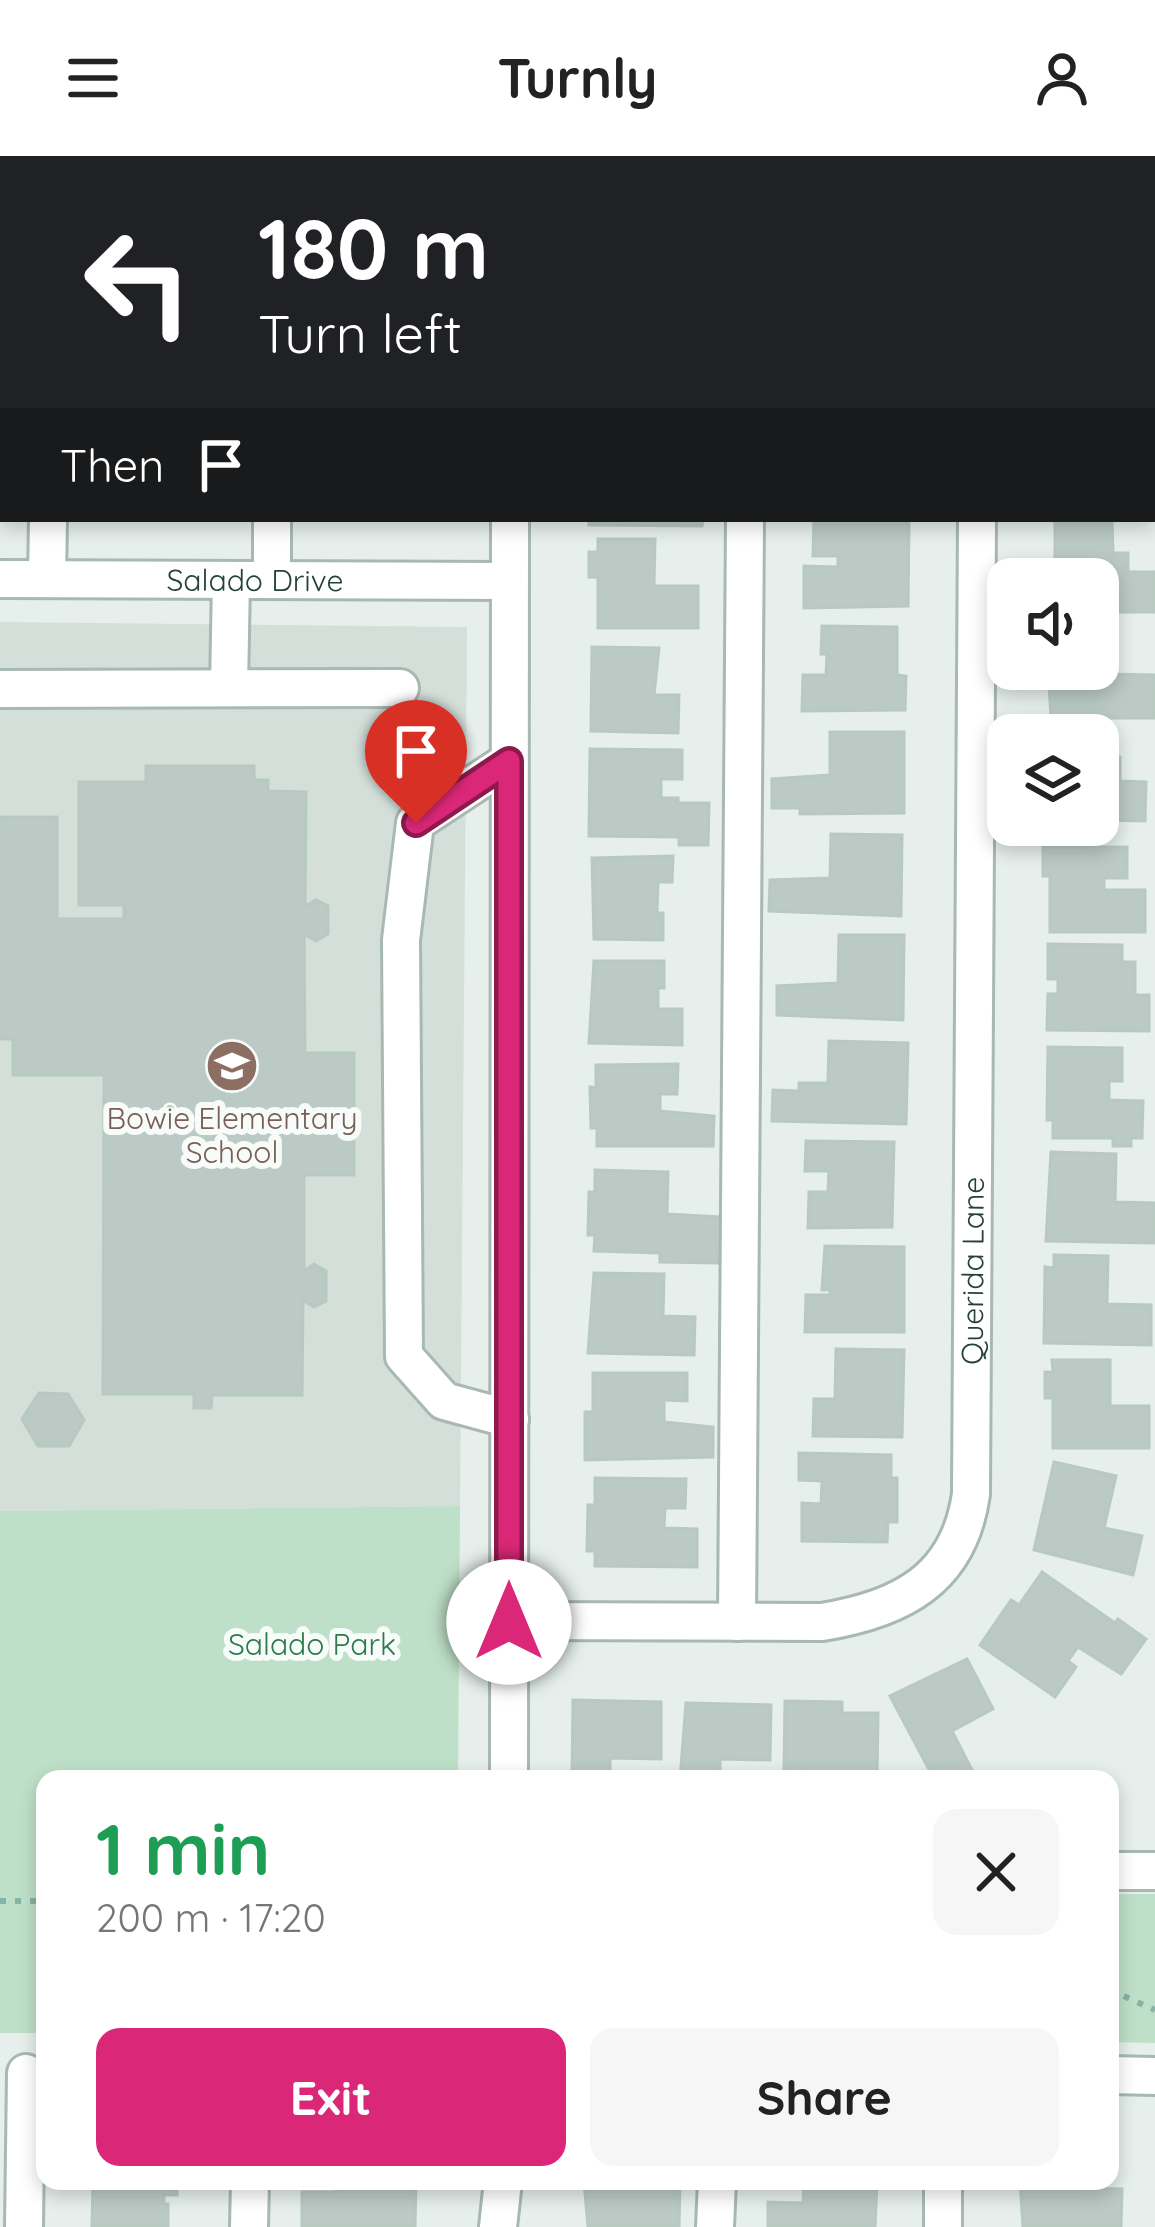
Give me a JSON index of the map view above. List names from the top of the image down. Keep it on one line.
{"streets":{"street":["Salado Drive","Querida Lane"]},"parks":["Salado Park"],"places":{"school or university":["Bowie Elementary School"]},"page":{"header":"Turnly","turn":["180 m","Turn left"],"then":"Then","heading":["1 min","200 m · 17:20"],"buttons":["Exit","Share"]}}
